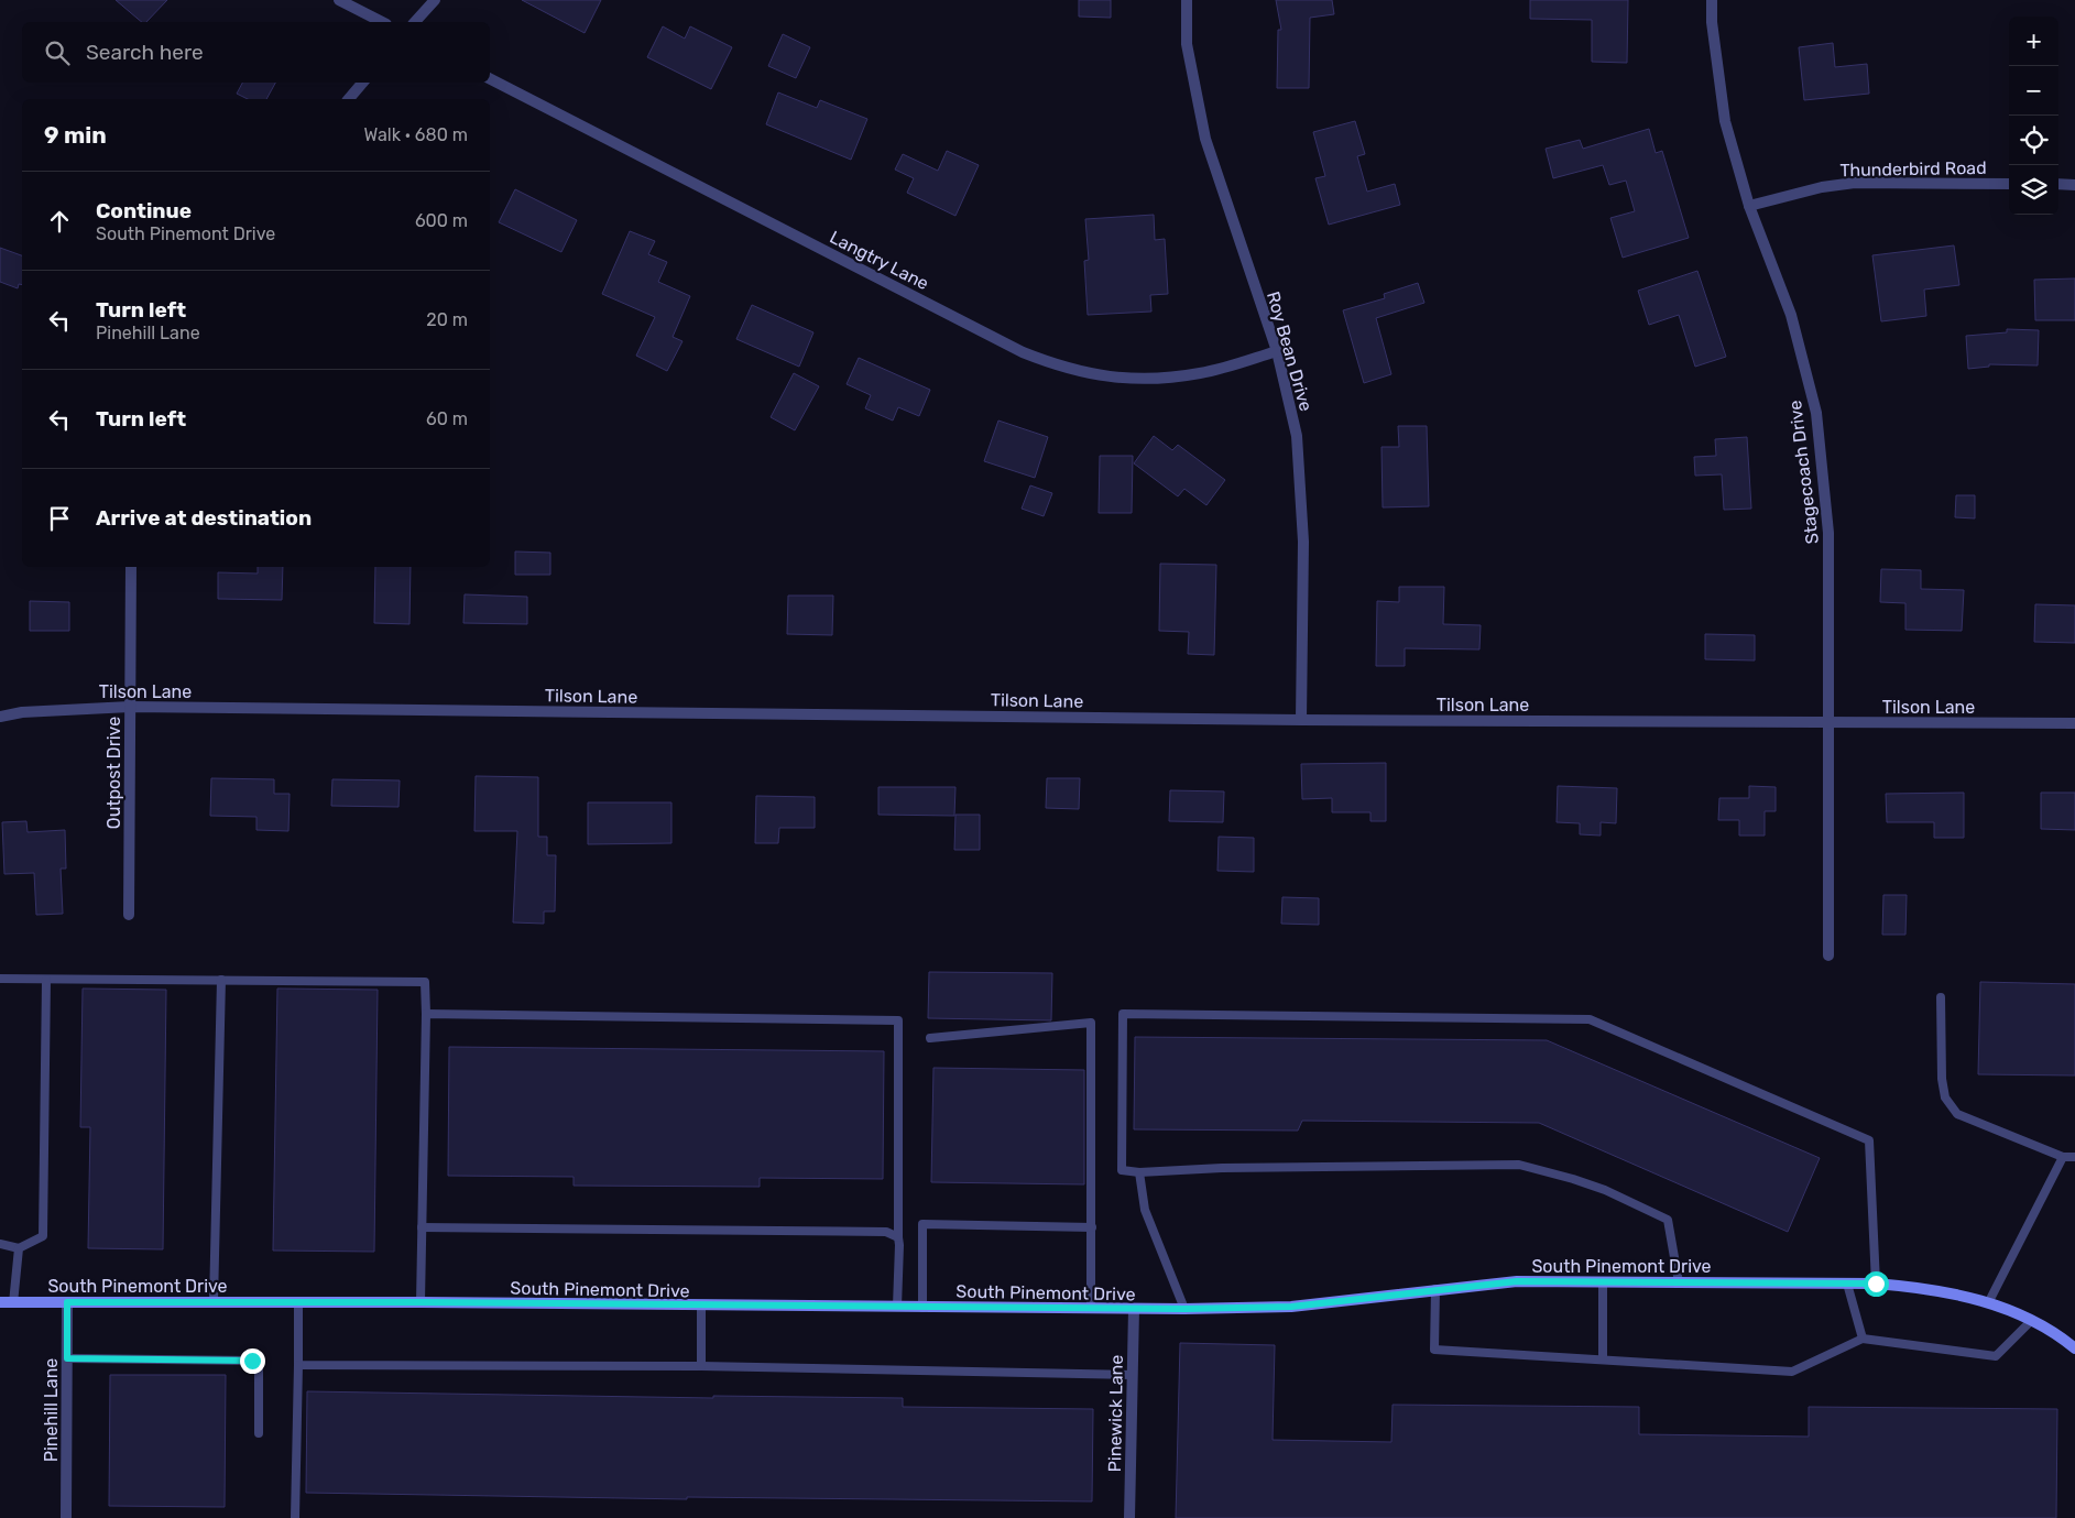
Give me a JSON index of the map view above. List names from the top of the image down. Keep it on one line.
{"streets":{"street":["Thunderbird Road","Langtry Lane","Roy Bean Drive","Stagecoach Drive","Tilson Lane","Outpost Drive","South Pinemont Drive","Pinehill Lane","Pinewick Lane"]},"crossings":[["Thunderbird Road","Stagecoach Drive"],["Langtry Lane","Roy Bean Drive"],["Roy Bean Drive","Tilson Lane"],["Stagecoach Drive","Tilson Lane"],["Tilson Lane","Outpost Drive"],["South Pinemont Drive","Pinehill Lane"],["South Pinemont Drive","Pinewick Lane"]],"page":{"map_buttons":["+","−"],"search":"Search here","heading":["9 min","Walk · 680 m"],"list":[["Continue","South Pinemont Drive","600 m"],["Turn left","Pinehill Lane","20 m"],["Turn left","60 m"],"Arrive at destination"]}}
